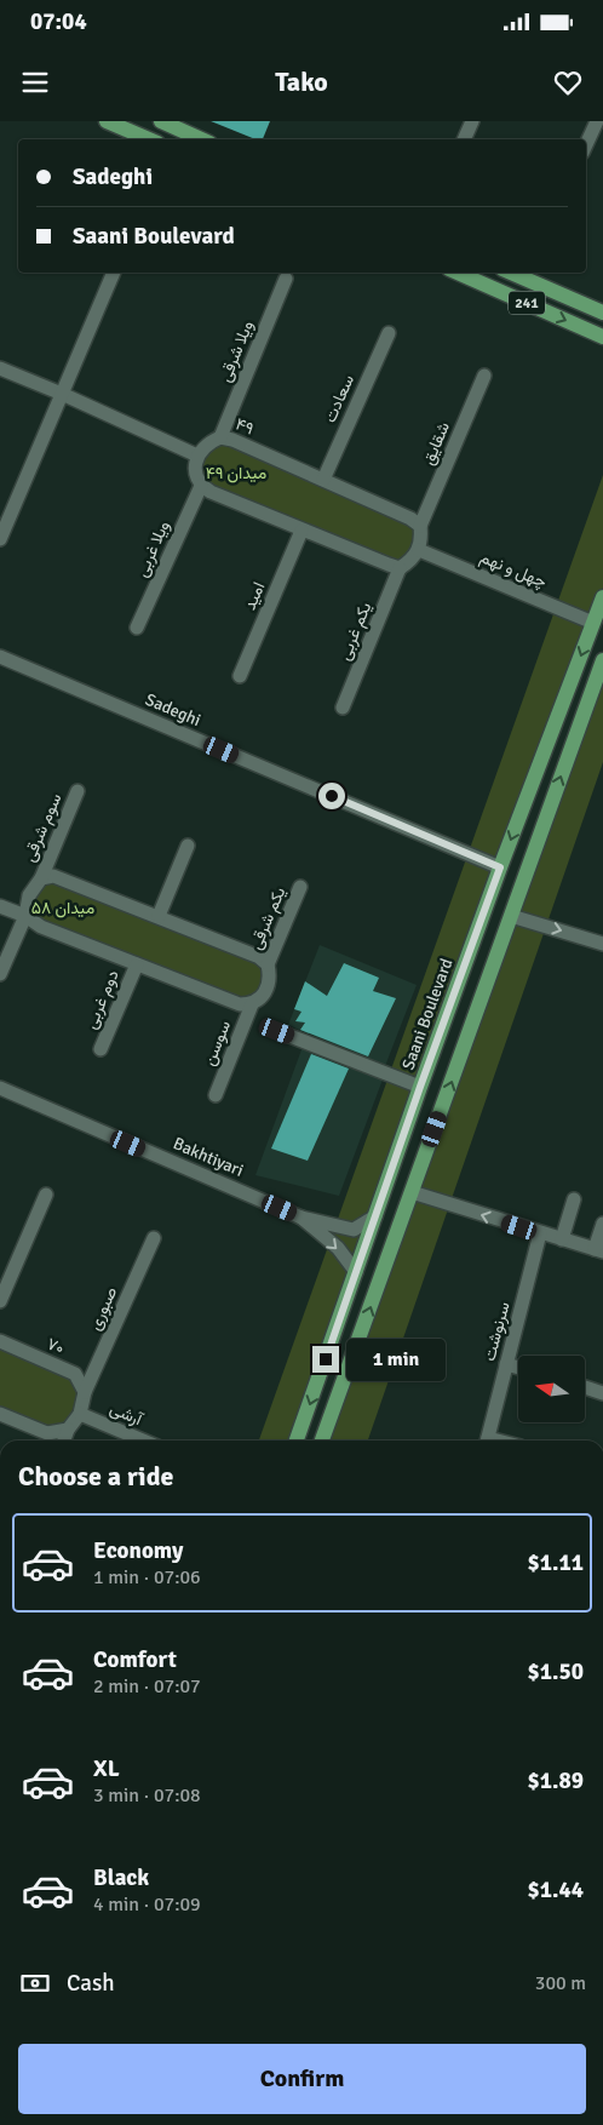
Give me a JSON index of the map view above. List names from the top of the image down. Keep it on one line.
{"streets":{"main road":["241","Saani Boulevard"],"street":["ویلا شرقی","سعادت","۴۹","شقایق","ویلا غربی","چهل و نهم","امید","یکم غربی","Sadeghi","سوم شرقی","یکم شرقی","دوم غربی","سوسن","Bakhtiyari","صبوری","سرنوشت","۷۰","آرشی"]},"crossings":[["ویلا شرقی","۴۹"],["سعادت","۴۹"],["۴۹","شقایق"],["چهل و نهم","Saani Boulevard"],["Sadeghi","Saani Boulevard"],["صبوری","۷۰"]],"parks":["میدان ۴۹","میدان ۵۸"],"north":"left","page":{"status":"07:04","header":"Tako","banner":["Sadeghi","Saani Boulevard"],"bubble":"1 min","heading":"Choose a ride","list":[{"name":"Economy","note":"1 min · 07:06","value":"$1.11"},{"name":"Comfort","note":"2 min · 07:07","value":"$1.50"},{"name":"XL","note":"3 min · 07:08","value":"$1.89"},{"name":"Black","note":"4 min · 07:09","value":"$1.44"}],"pay":["Cash","300 m"],"buttons":"Confirm"}}
